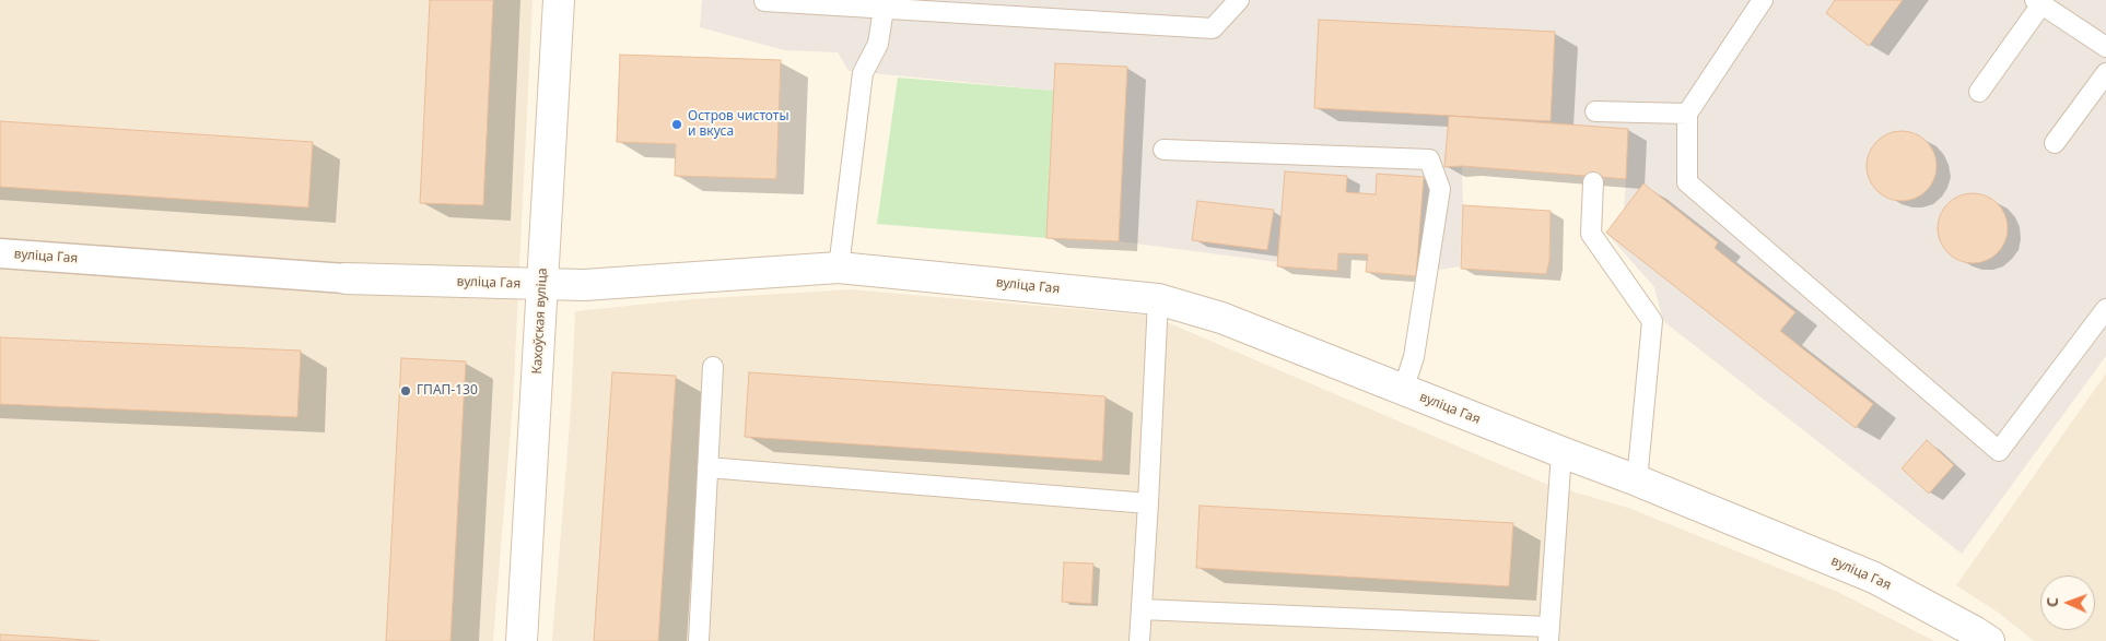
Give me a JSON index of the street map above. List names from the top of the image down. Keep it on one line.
{"streets":{"street":["вуліца Гая","Кахоўская вуліца"]},"crossings":[["вуліца Гая","Кахоўская вуліца"]],"places":["Остров чистоты и вкуса","ГПАП-130"],"north":"left"}
